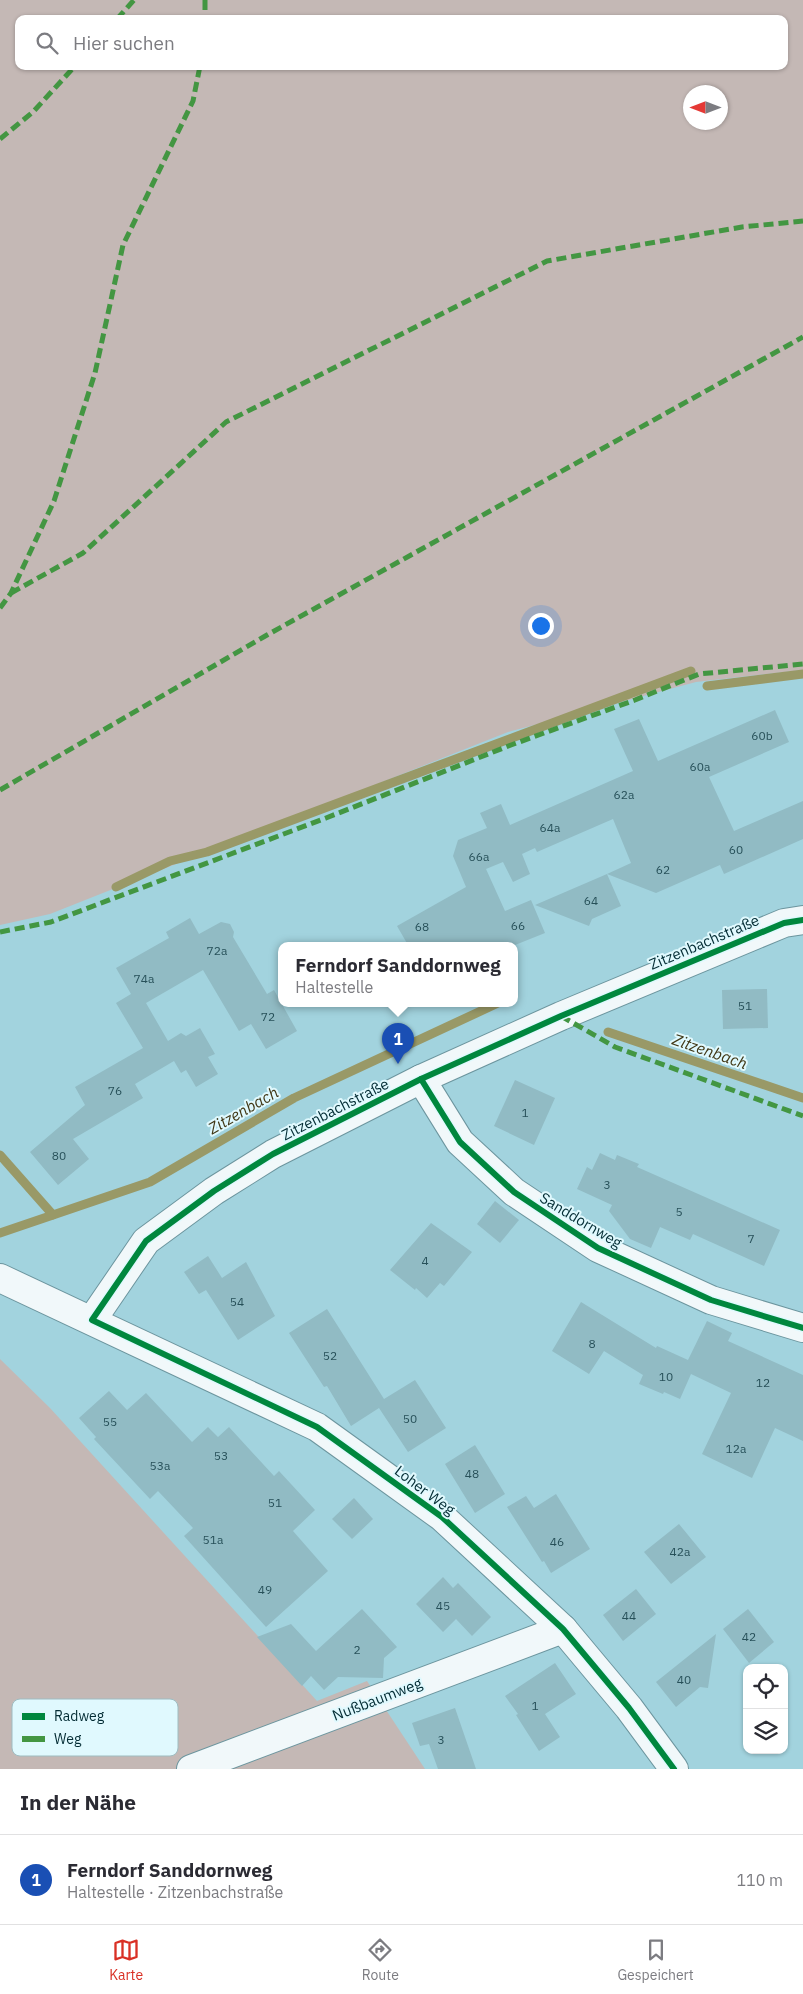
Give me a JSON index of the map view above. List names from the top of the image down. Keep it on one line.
{"streets":{"street":["Zitzenbachstraße","Sanddornweg","Loher Weg","Nußbaumweg"]},"crossings":[["Zitzenbachstraße","Sanddornweg"],["Zitzenbachstraße","Loher Weg"],["Loher Weg","Nußbaumweg"]],"water":["Zitzenbach"],"house_numbers":["60b","60a","62a","64a","60","66a","62","64","66","68","72a","74a","51","72","76","1","80","3","5","7","4","54","8","52","10","12","50","55","12a","53","53a","48","51","51a","46","42a","49","45","44","42","2","40","1","3"],"legend":["Radweg","Weg"],"north":"left","page":{"search":"Hier suchen","popup":["Ferndorf Sanddornweg","Haltestelle"],"pins":"1","heading":"In der Nähe","list":[{"mark":"1","name":"Ferndorf Sanddornweg","note":"Haltestelle · Zitzenbachstraße","value":"110 m"}],"nav":["Karte","Route","Gespeichert"]}}
